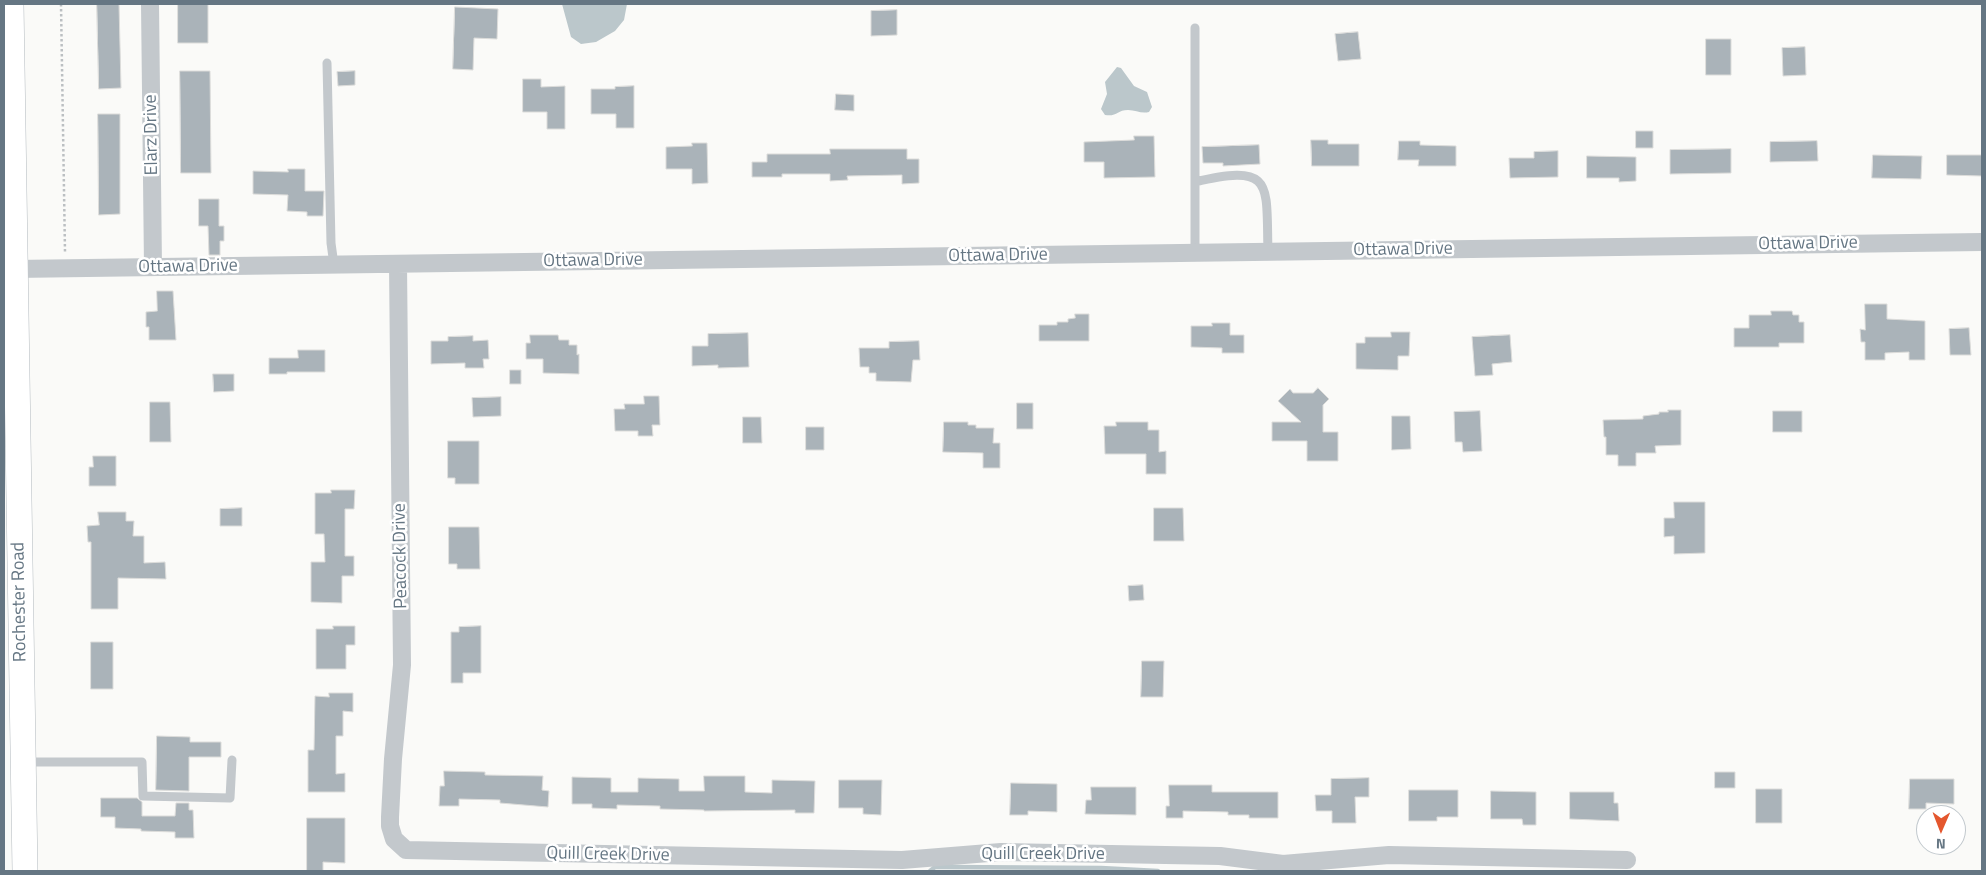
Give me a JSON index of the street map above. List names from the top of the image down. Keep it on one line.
{"streets":{"main road":["Rochester Road"],"street":["Elarz Drive","Ottawa Drive","Peacock Drive","Quill Creek Drive"]},"crossings":[["Elarz Drive","Ottawa Drive"],["Ottawa Drive","Peacock Drive"],["Ottawa Drive","Rochester Road"],["Peacock Drive","Quill Creek Drive"]],"north":"bottom"}
